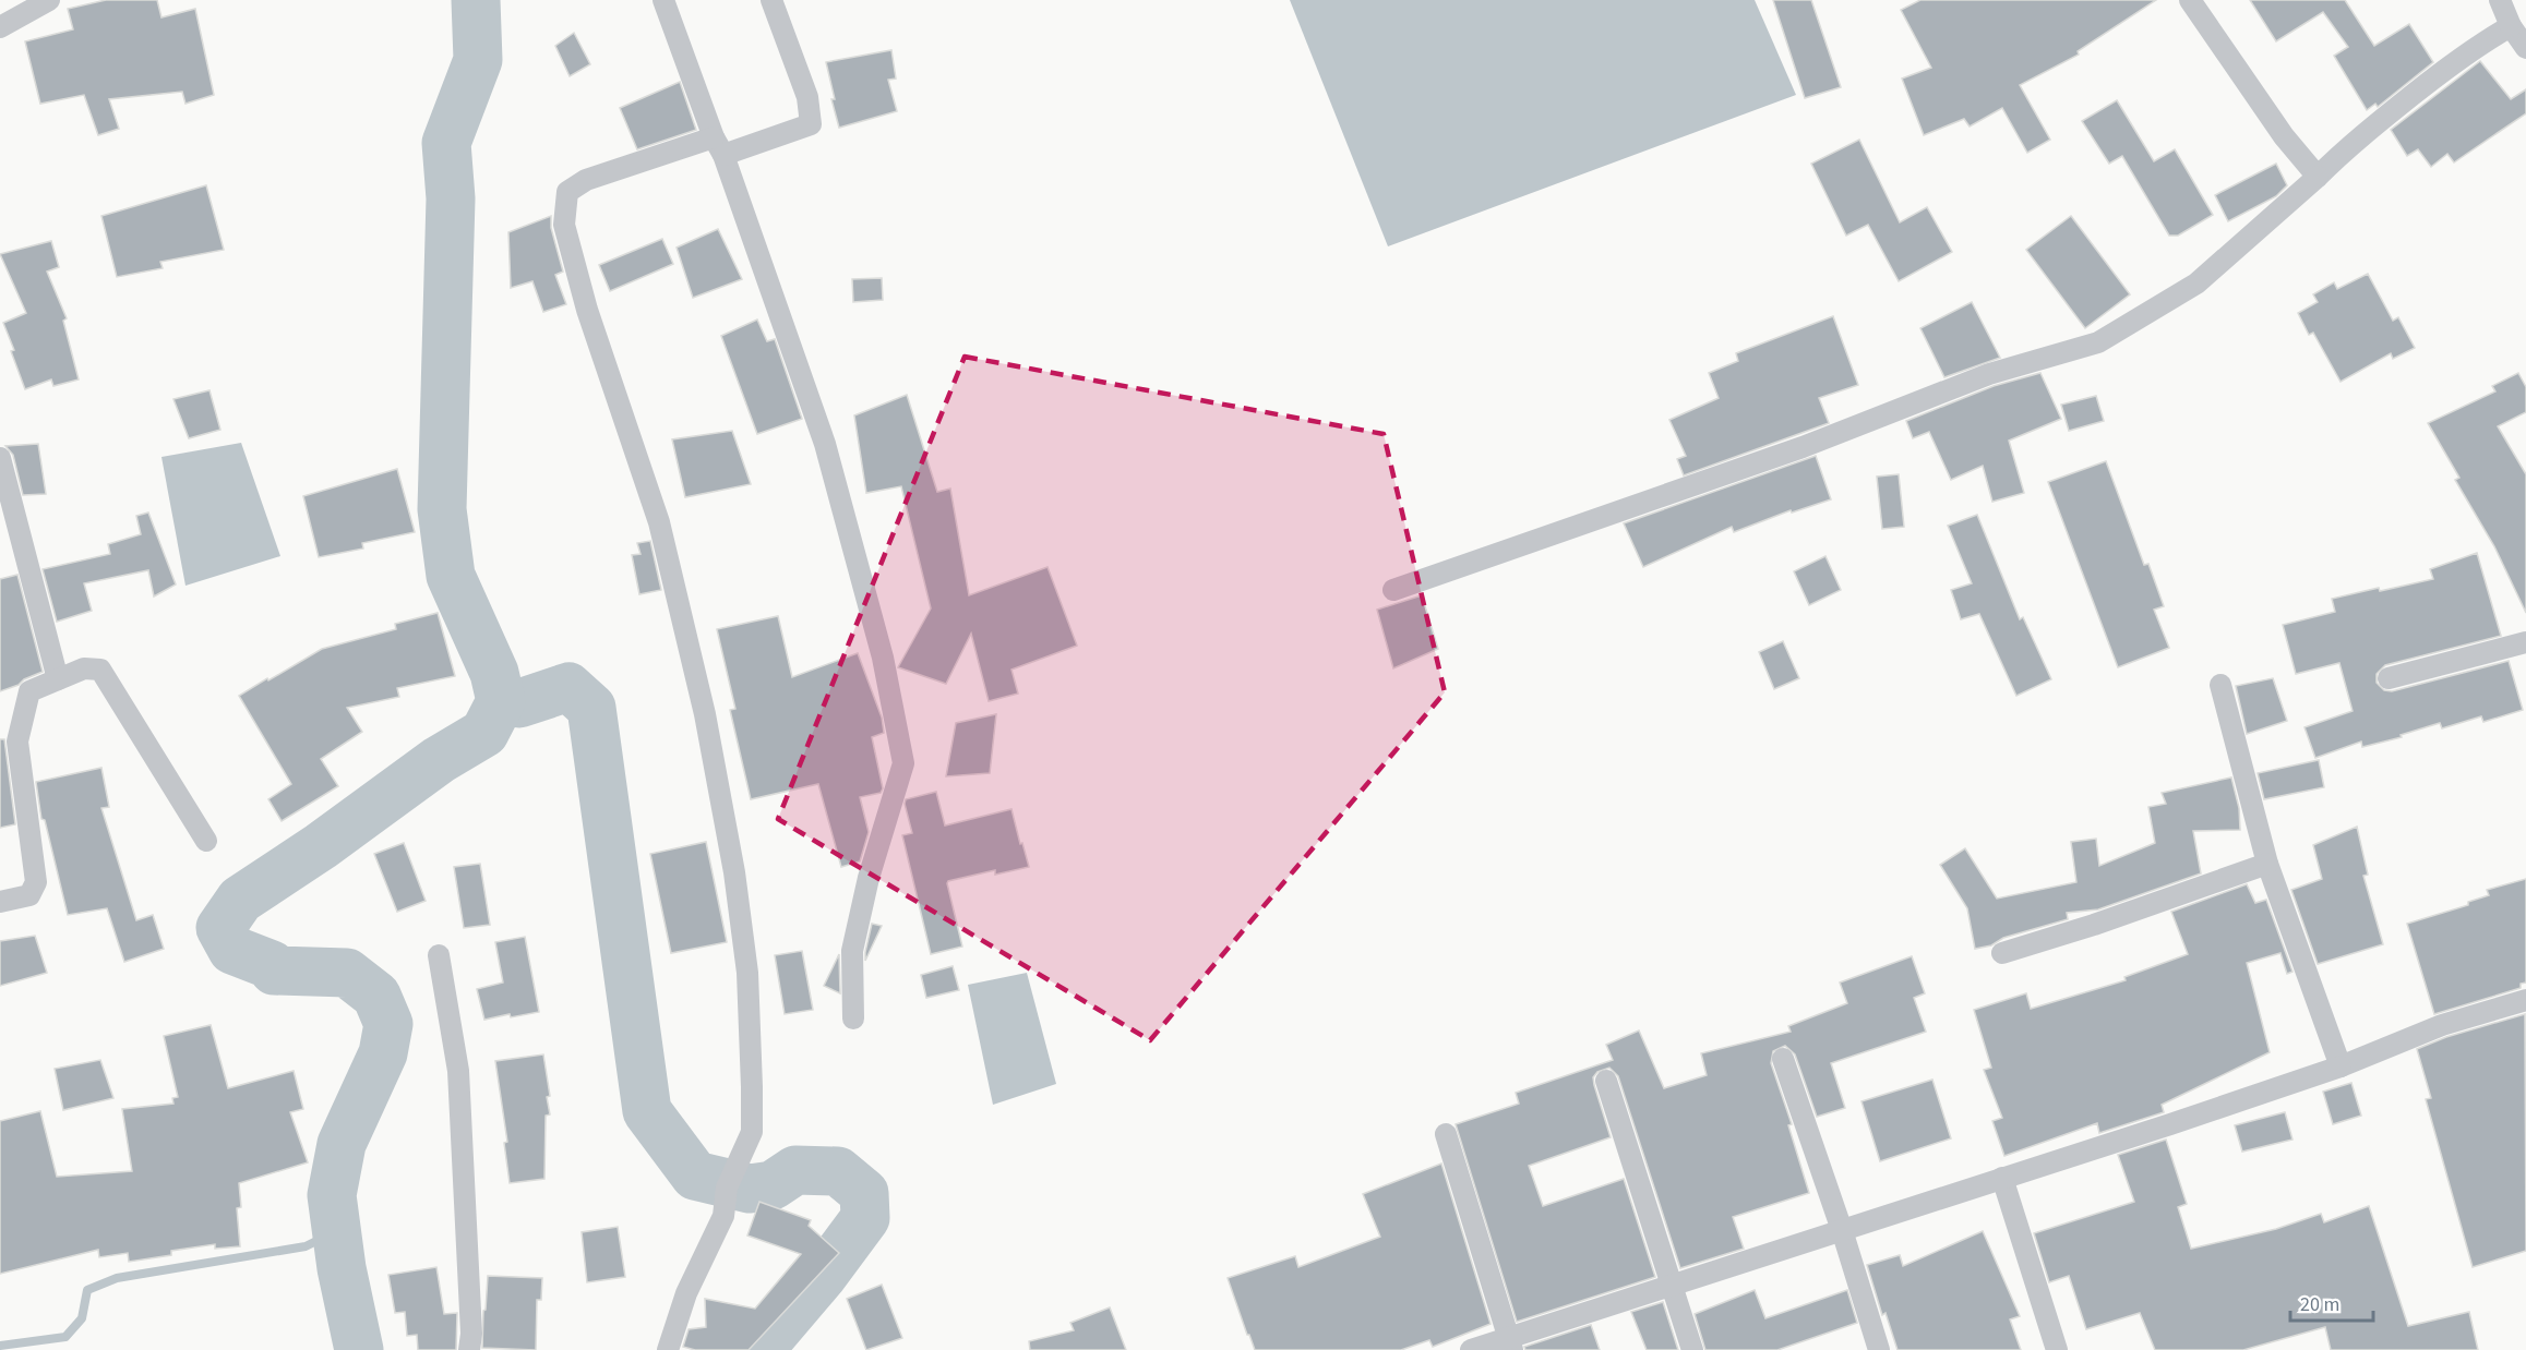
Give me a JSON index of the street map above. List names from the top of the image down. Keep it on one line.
{"scale_bar":"20 m"}
